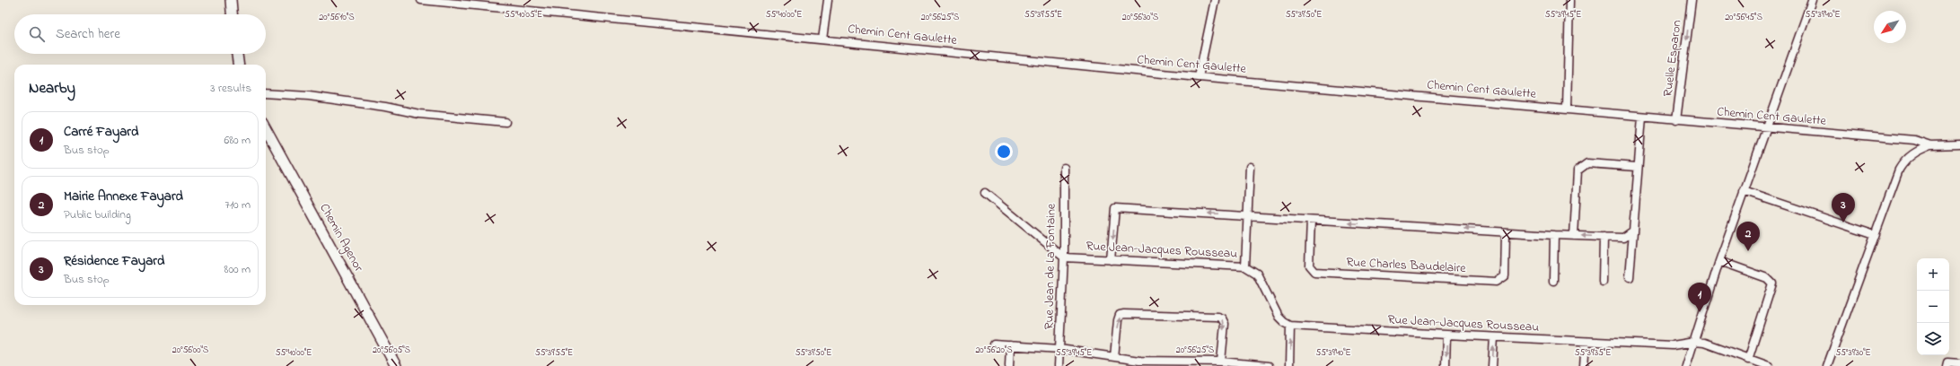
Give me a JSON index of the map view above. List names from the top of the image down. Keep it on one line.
{"streets":{"main road":["Chemin Agenor"],"street":["Chemin Cent Gaulette","Ruelle Esparon","Rue Jean-Jacques Rousseau","Rue Charles Baudelaire","Rue Jean de La Fontaine"]},"crossings":[["Chemin Cent Gaulette","Ruelle Esparon"],["Rue Jean-Jacques Rousseau","Rue Jean de La Fontaine"]],"one_way":["Ruelle Esparon"],"north":"bottom left","page":{"search":"Search here","heading":["Nearby","3 results"],"list":[{"mark":"1","name":"Carré Fayard","note":"Bus stop","value":"680 m"},{"mark":"2","name":"Mairie Annexe Fayard","note":"Public building","value":"710 m"},{"mark":"3","name":"Résidence Fayard","note":"Bus stop","value":"800 m"}],"pins":["3","2","1"],"map_buttons":["+","−"]},"coordinates":["55°39'50\"E","55°39'45\"E","55°39'40\"E","55°40'05\"E","55°40'00\"E","55°39'55\"E","20°56'10\"S","20°56'25\"S","20°56'30\"S","20°56'45\"S","20°56'00\"S","20°56'05\"S","20°56'20\"S","55°39'35\"E","55°39'30\"E"]}
